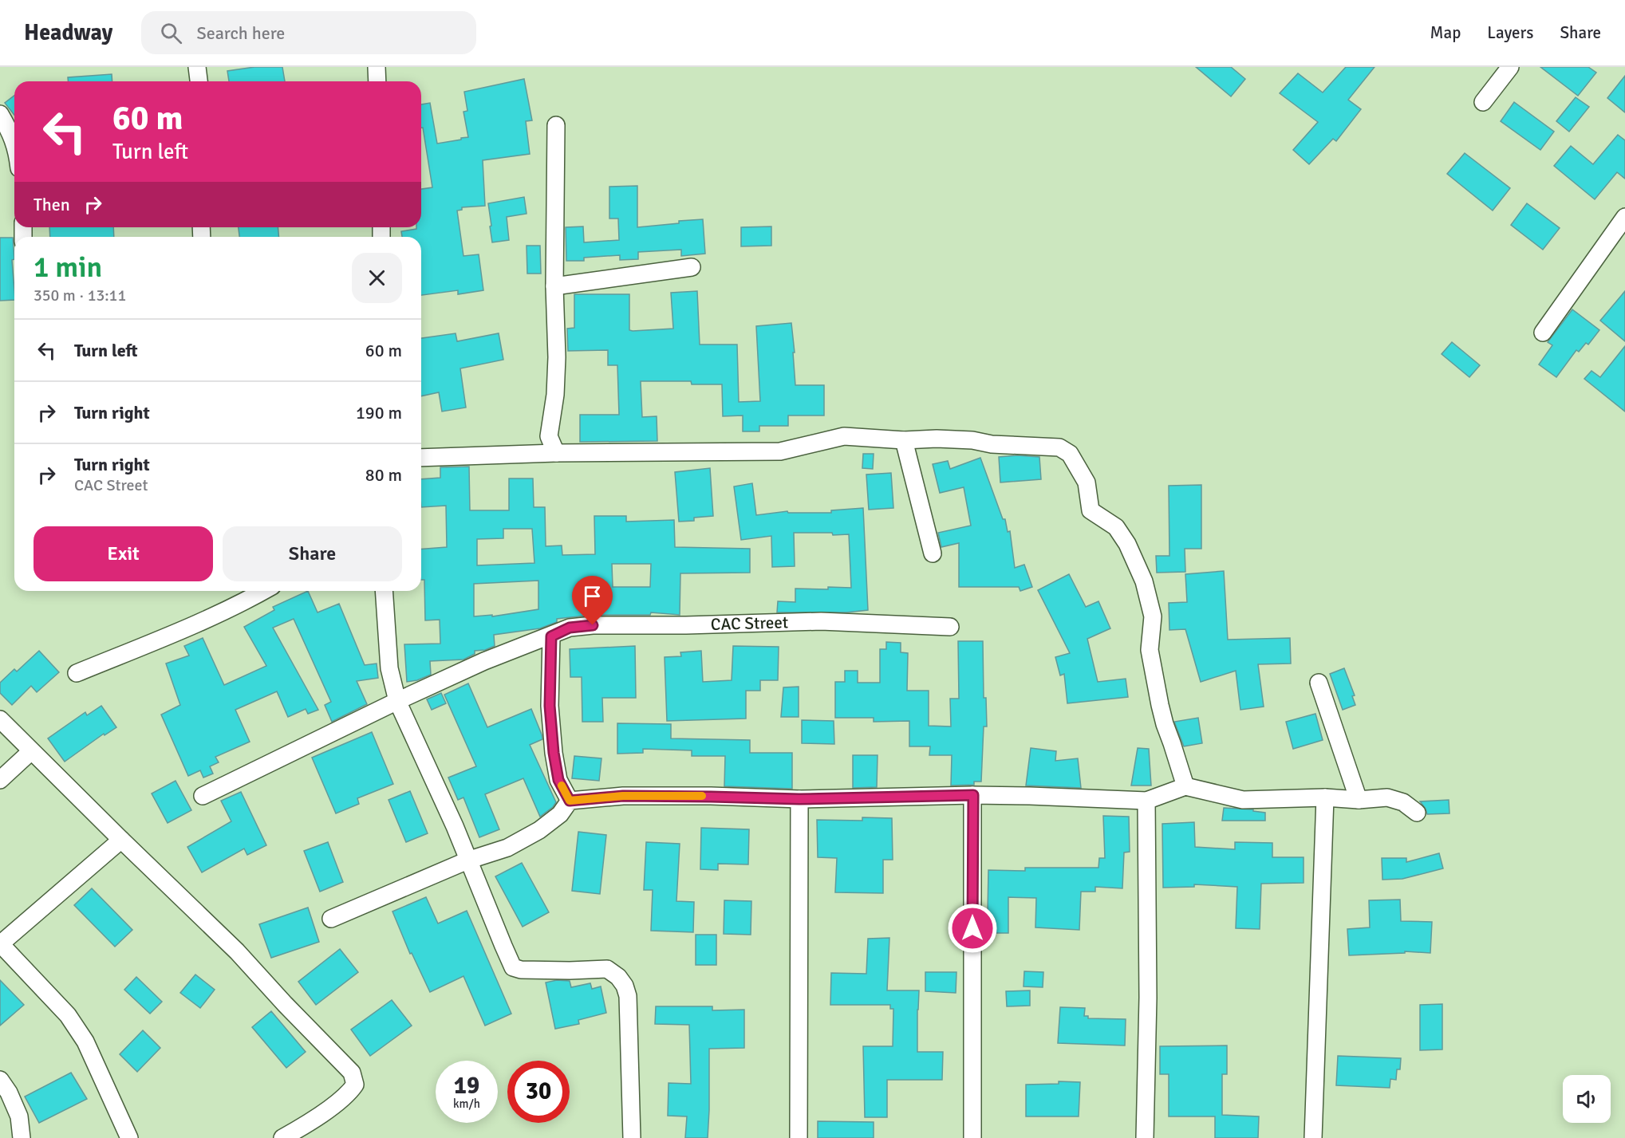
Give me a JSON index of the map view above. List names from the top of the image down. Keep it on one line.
{"streets":{"street":["CAC Street"]},"page":{"header":"Headway","search":"Search here","nav":["Map","Layers","Share"],"turn":["60 m","Turn left"],"then":"Then","heading":["1 min","350 m · 13:11"],"list":[{"name":"Turn left","value":"60 m"},{"name":"Turn right","value":"190 m"},{"name":"Turn right","note":"CAC Street","value":"80 m"}],"buttons":["Exit","Share"],"speed":"19 km/h","limit":"30"}}
